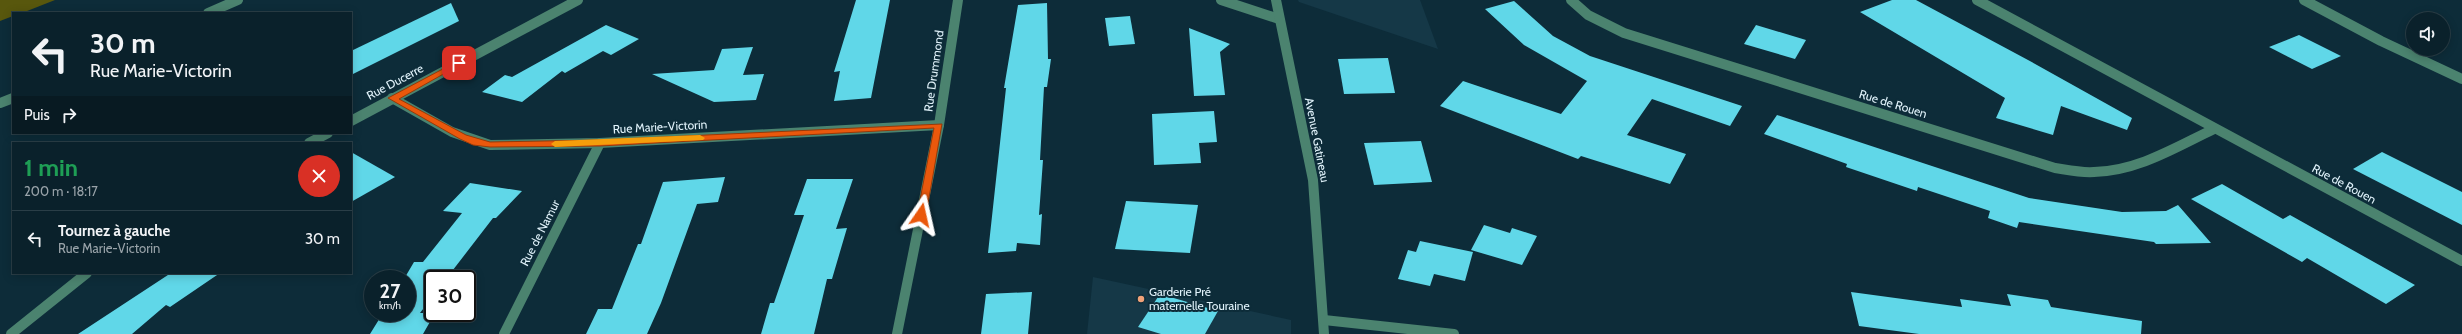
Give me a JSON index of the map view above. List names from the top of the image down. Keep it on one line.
{"streets":{"street":["Rue Drummond","Rue Ducerre","Rue de Rouen","Rue Marie-Victorin","Avenue Gatineau","Rue de Namur"]},"crossings":[["Rue Drummond","Rue Marie-Victorin"],["Rue Ducerre","Rue Marie-Victorin"],["Rue Marie-Victorin","Rue de Namur"]],"places":["Garderie Pré maternelle Touraine"],"page":{"turn":["30 m","Rue Marie-Victorin"],"then":"Puis","heading":["1 min","200 m · 18:17"],"list":[{"name":"Tournez à gauche","note":"Rue Marie-Victorin","value":"30 m"}],"speed":"27 km/h","limit":"30"}}
